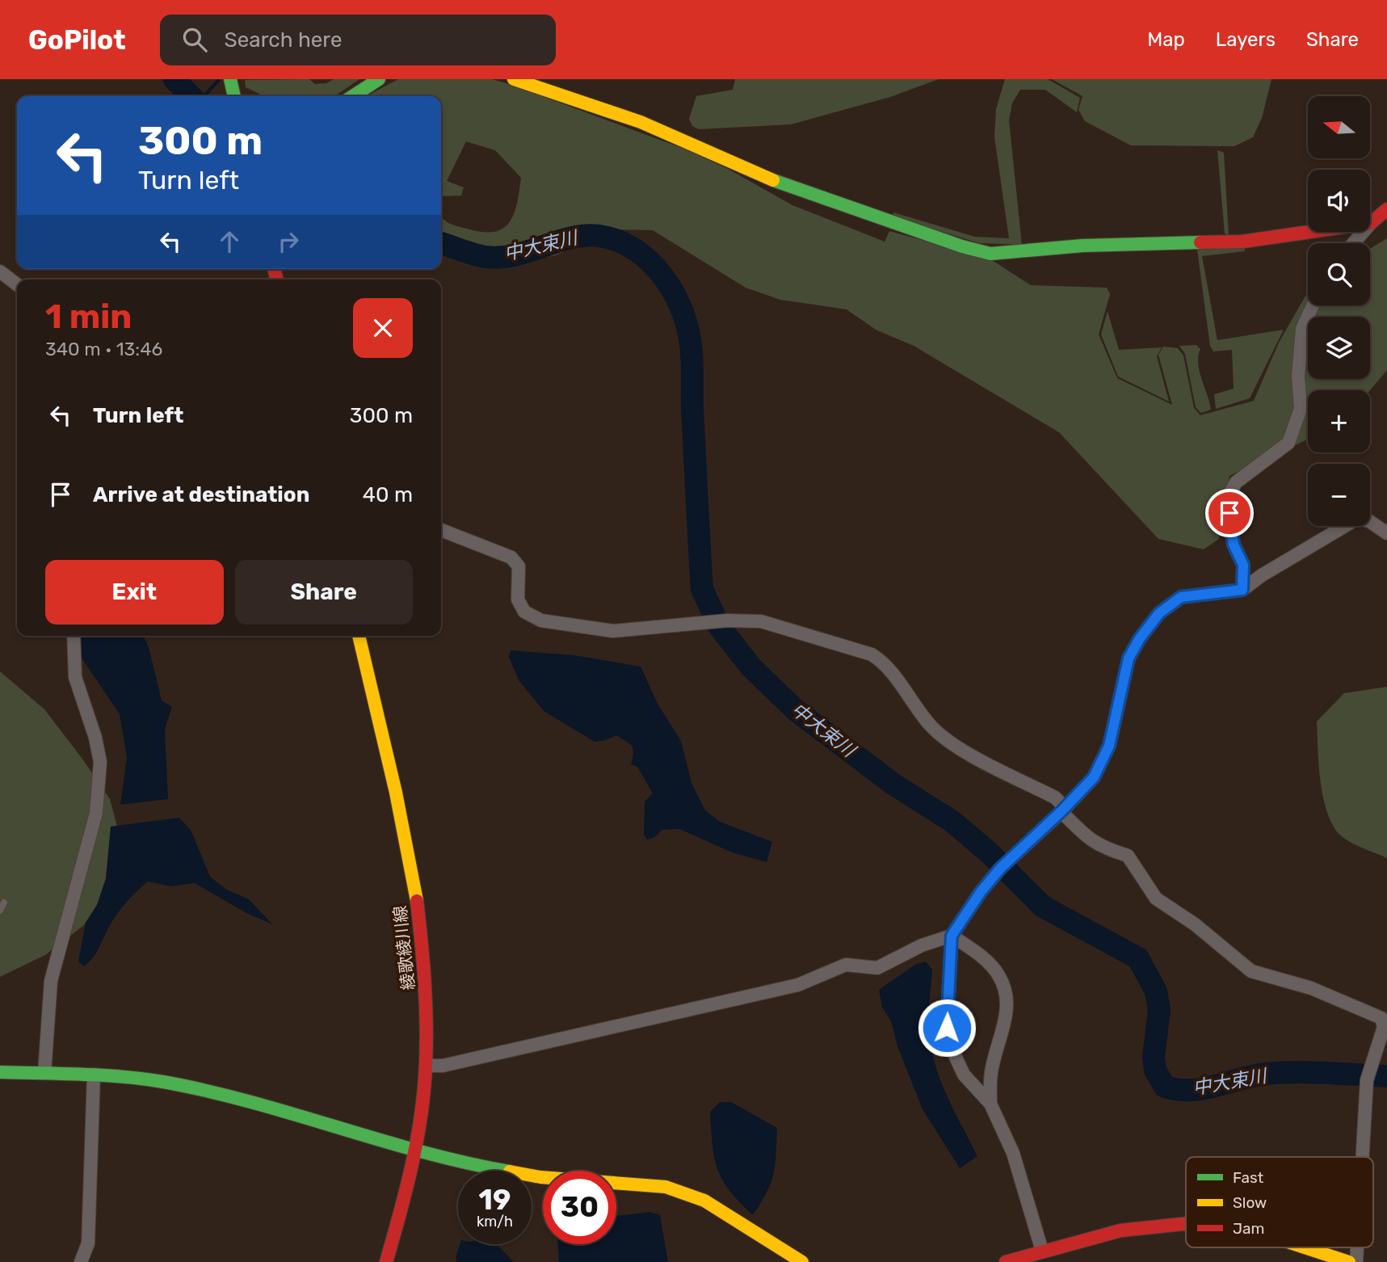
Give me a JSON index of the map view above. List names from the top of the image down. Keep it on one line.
{"streets":{"street":["綾歌綾川線"]},"water":["中大束川"],"legend":["Fast","Slow","Jam"],"north":"left","page":{"header":"GoPilot","search":"Search here","nav":["Map","Layers","Share"],"map_buttons":["+","−"],"turn":["300 m","Turn left"],"heading":["1 min","340 m · 13:46"],"list":[{"name":"Turn left","value":"300 m"},{"name":"Arrive at destination","value":"40 m"}],"buttons":["Exit","Share"],"speed":"19 km/h","limit":"30"}}
